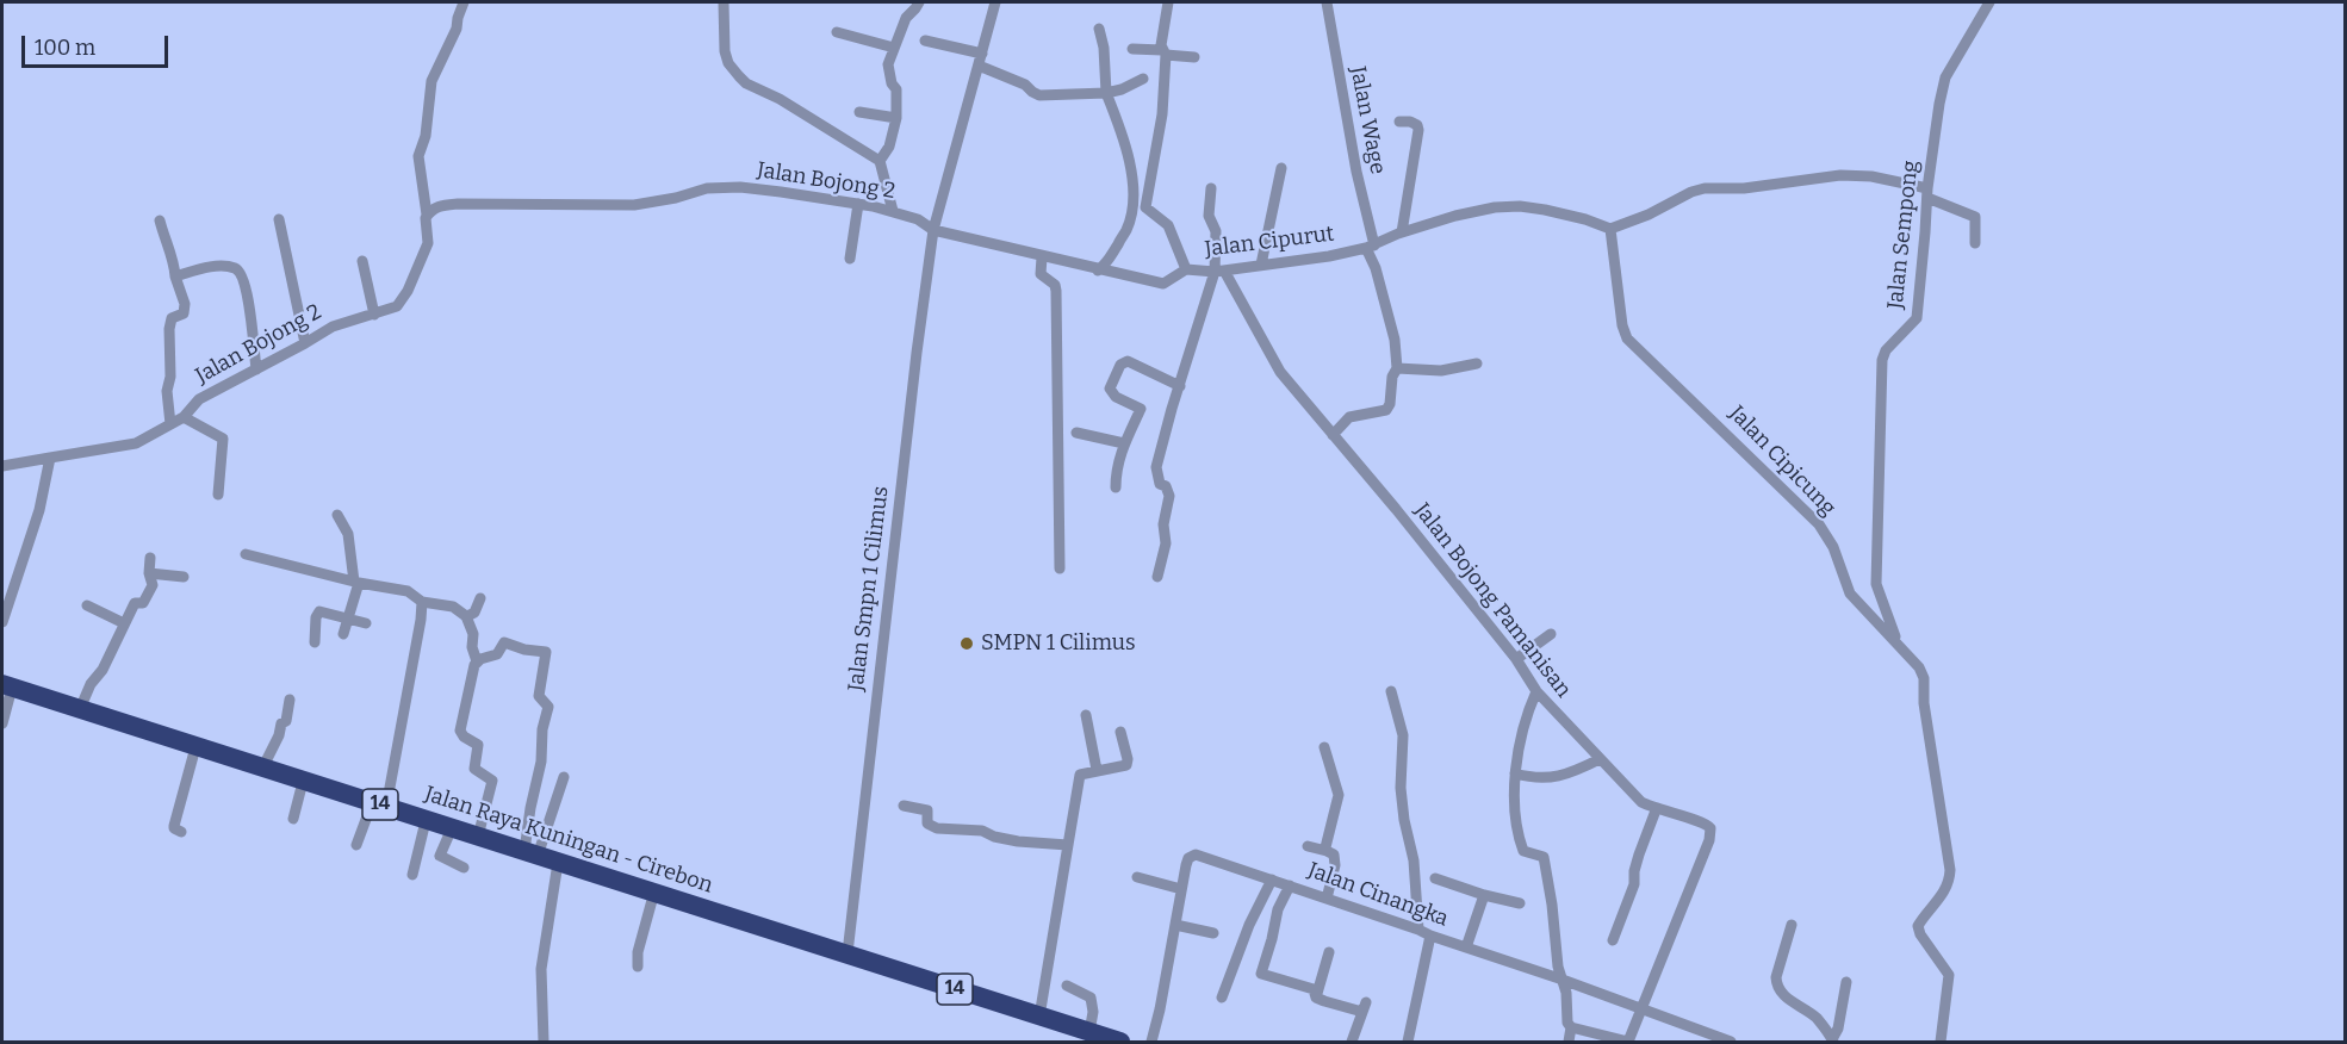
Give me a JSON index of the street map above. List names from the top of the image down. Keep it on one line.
{"streets":{"highway":["14","Jalan Raya Kuningan - Cirebon"],"street":["Jalan Wage","Jalan Bojong 2","Jalan Sempong","Jalan Cipurut","Jalan Cipicung","Jalan Smpn 1 Cilimus","Jalan Bojong Pamanisan","Jalan Cinangka"]},"crossings":[["Jalan Wage","Jalan Cipurut"],["Jalan Wage","Jalan Bojong Pamanisan"],["Jalan Bojong 2","Jalan Cipurut"],["Jalan Bojong 2","Jalan Smpn 1 Cilimus"],["Jalan Sempong","Jalan Cipicung"],["Jalan Cipurut","Jalan Cipicung"],["Jalan Cipurut","Jalan Smpn 1 Cilimus"],["Jalan Cipurut","Jalan Bojong Pamanisan"],["Jalan Smpn 1 Cilimus","Jalan Raya Kuningan - Cirebon"],["Jalan Bojong Pamanisan","Jalan Cinangka"]],"places":["SMPN 1 Cilimus"],"scale_bar":"100 m"}
